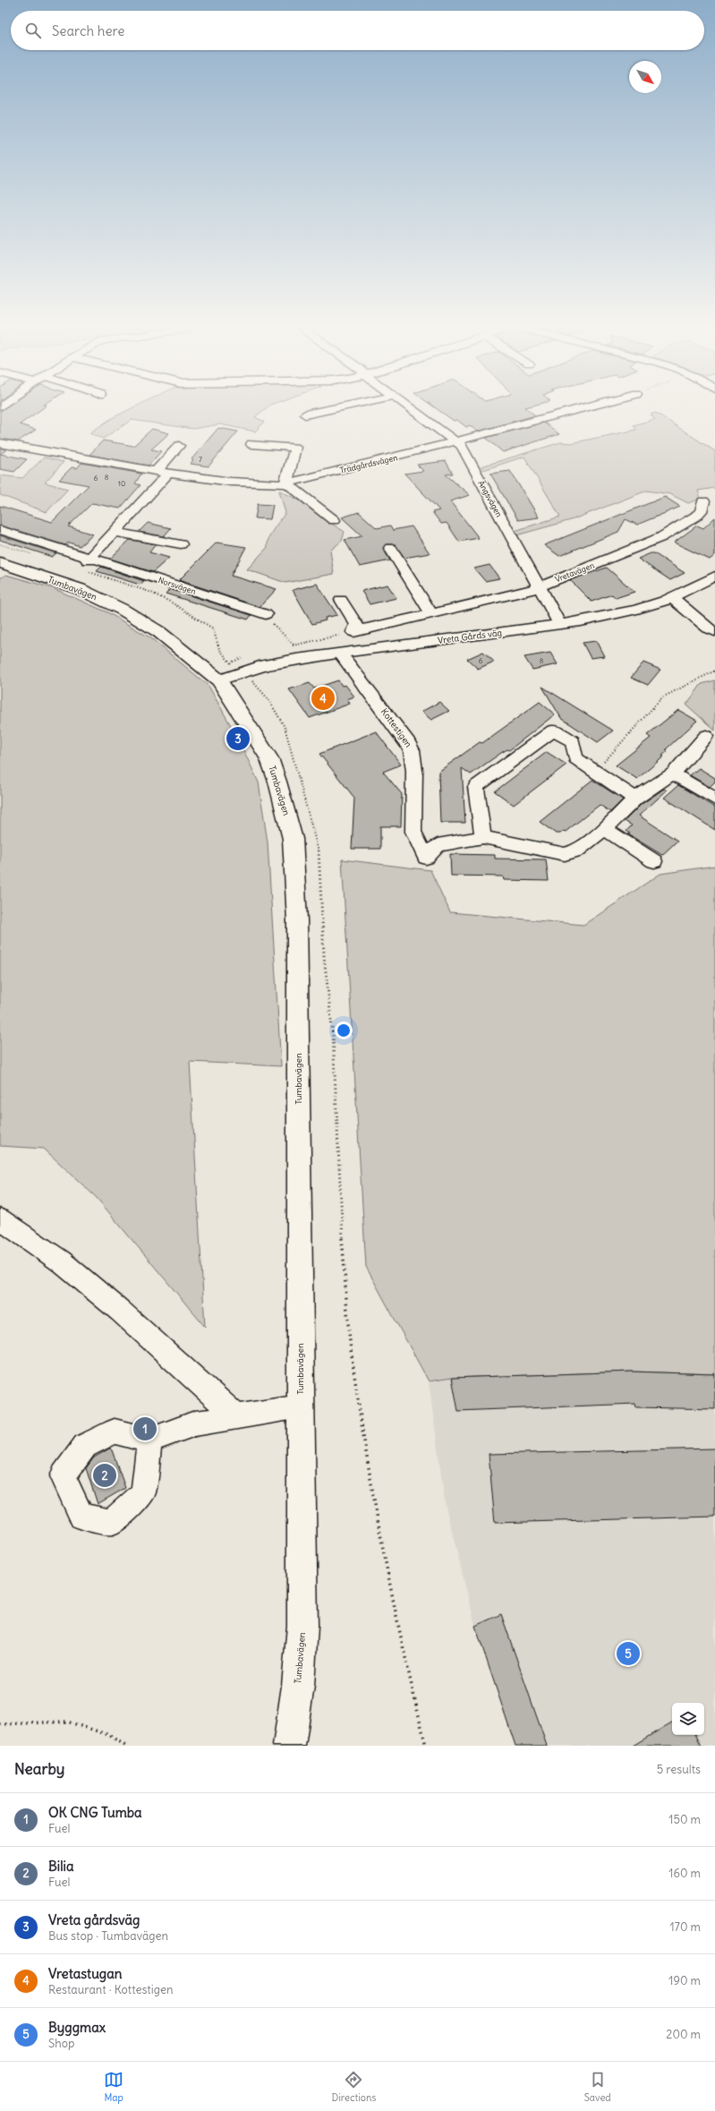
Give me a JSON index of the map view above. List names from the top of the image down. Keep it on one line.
{"streets":{"main road":["Tumbavägen"],"street":["Trädgårdsvägen","Ängsvägen","Vretavägen","Norsvägen","Vreta Gårds väg","Kottestigen"]},"crossings":[["Trädgårdsvägen","Ängsvägen"],["Ängsvägen","Vretavägen"],["Ängsvägen","Vreta Gårds väg"],["Tumbavägen","Vreta Gårds väg"],["Vreta Gårds väg","Kottestigen"]],"house_numbers":["7","8","6","10","6","8"],"north":"bottom right","page":{"search":"Search here","pins":["4","3","1","2","5"],"heading":["Nearby","5 results"],"list":[{"mark":"1","name":"OK CNG Tumba","note":"Fuel","value":"150 m"},{"mark":"2","name":"Bilia","note":"Fuel","value":"160 m"},{"mark":"3","name":"Vreta gårdsväg","note":"Bus stop · Tumbavägen","value":"170 m"},{"mark":"4","name":"Vretastugan","note":"Restaurant · Kottestigen","value":"190 m"},{"mark":"5","name":"Byggmax","note":"Shop","value":"200 m"}],"nav":["Map","Directions","Saved"]}}
